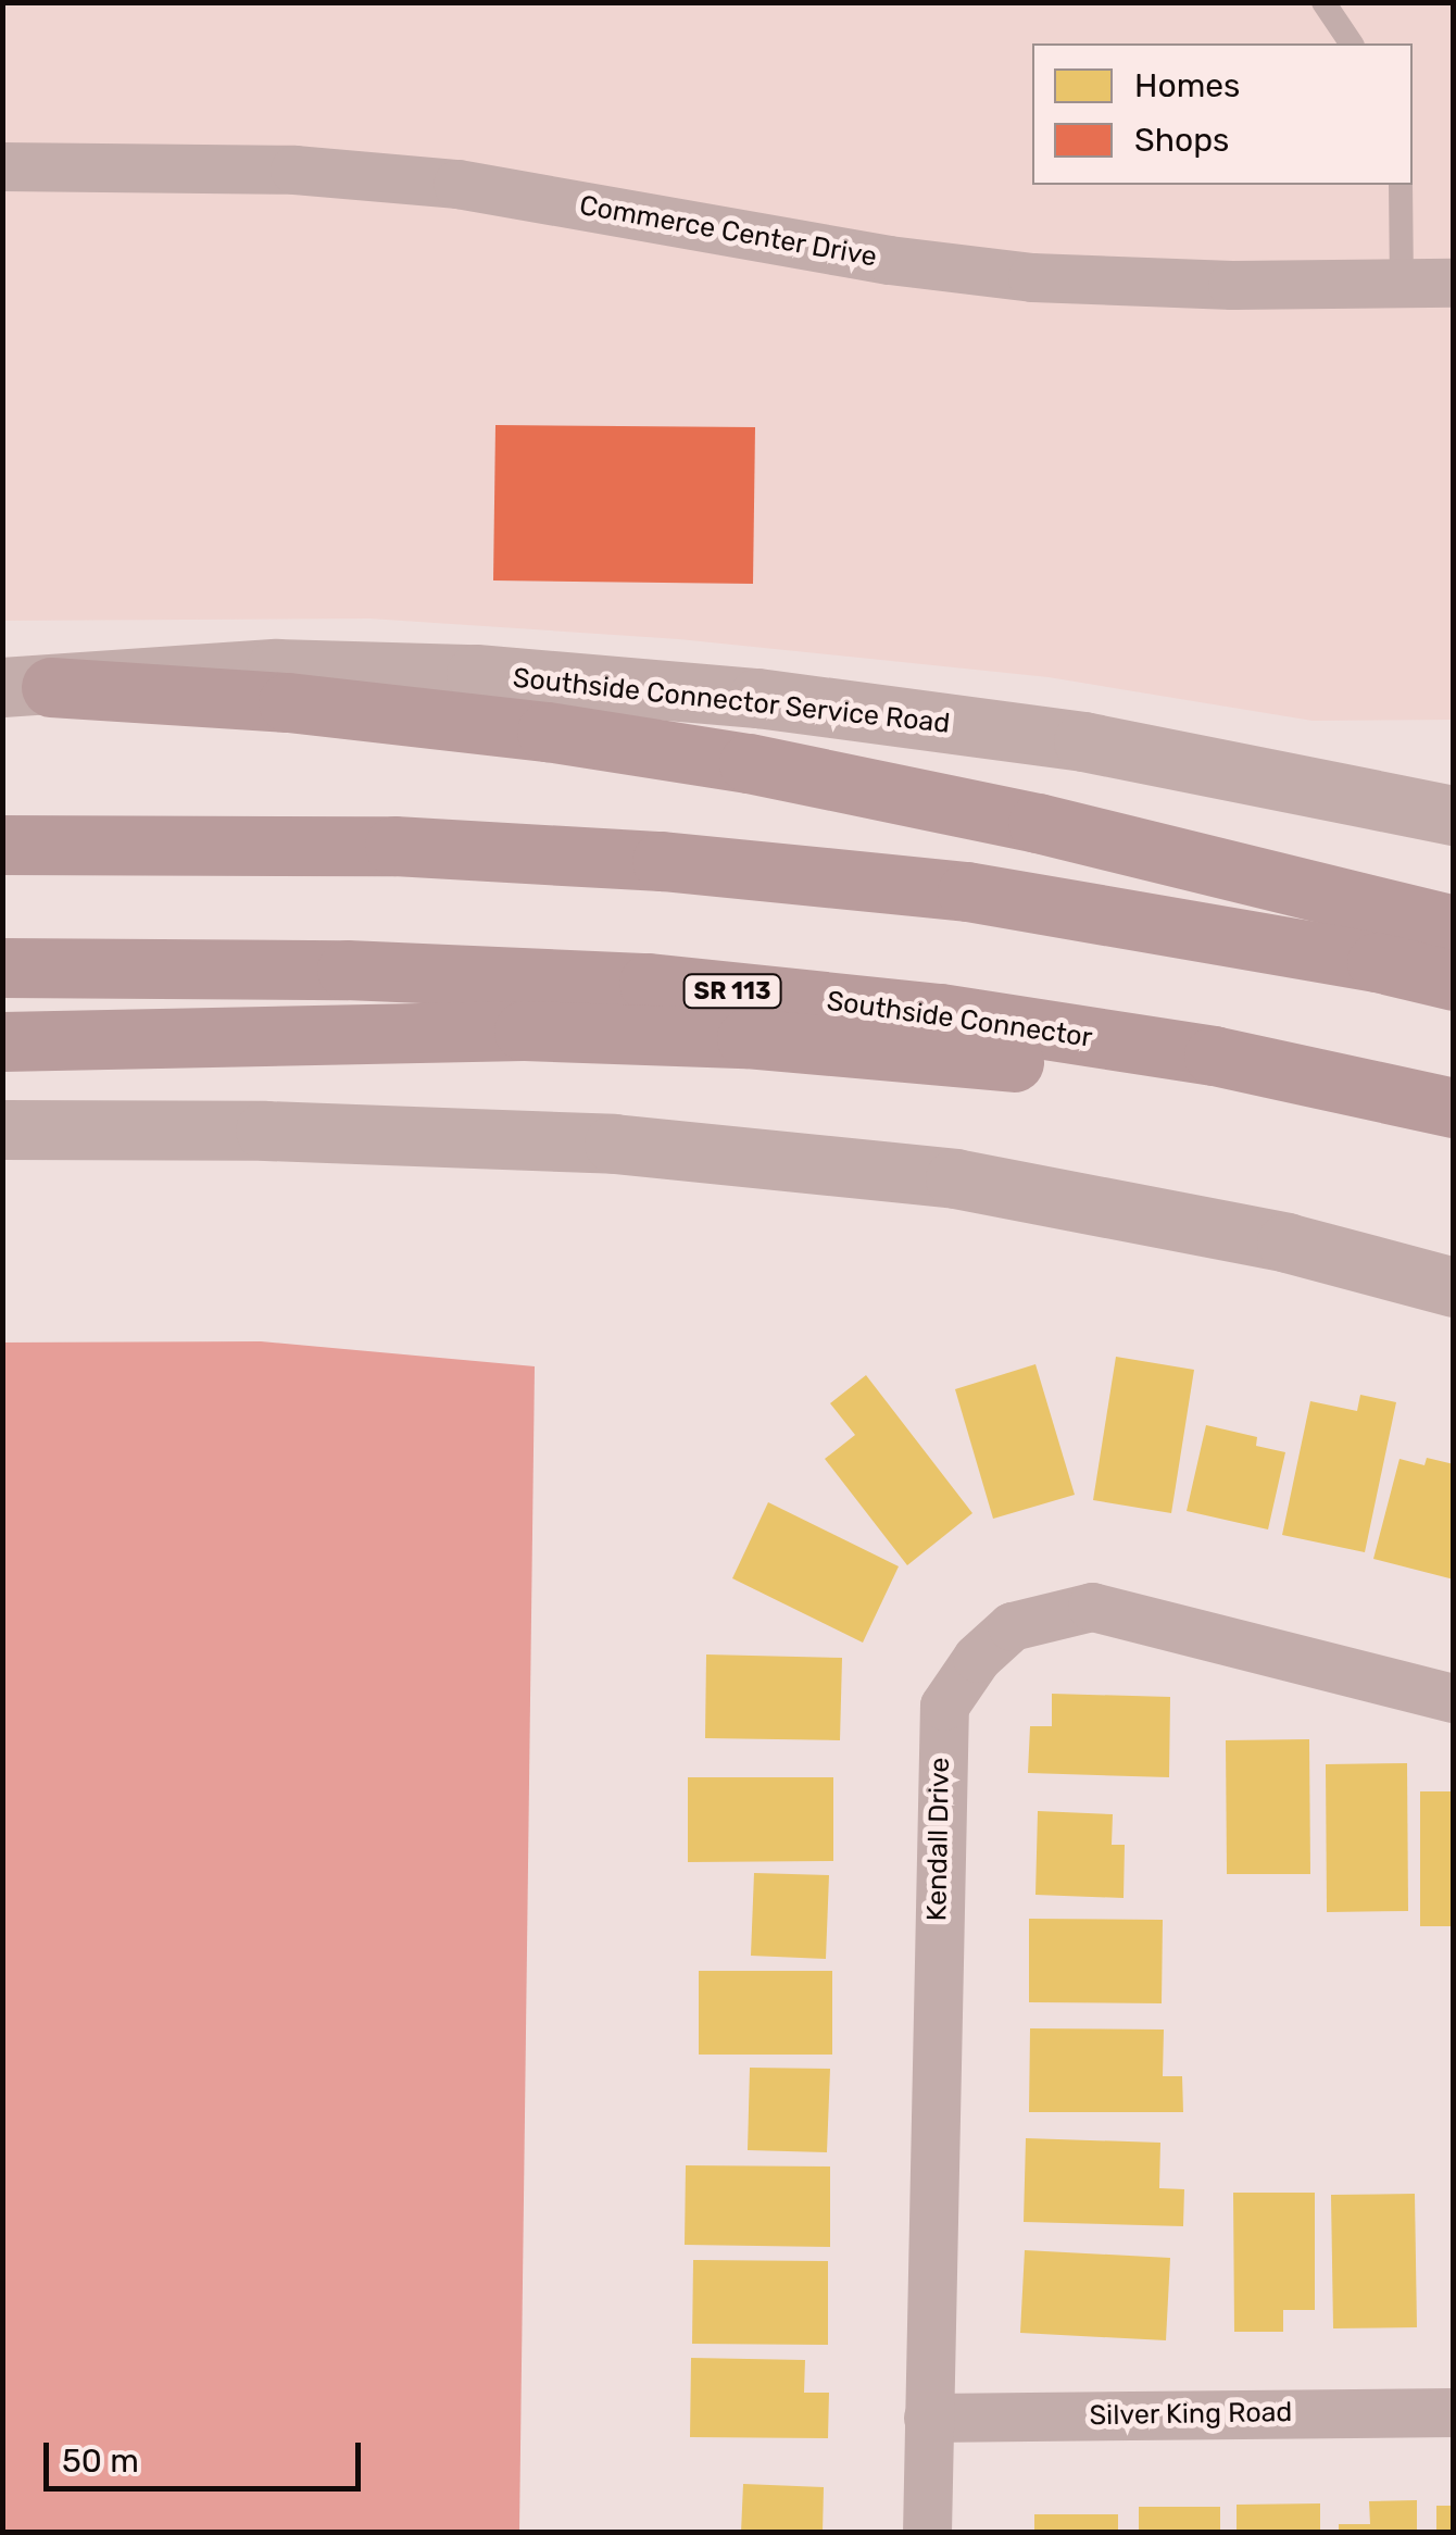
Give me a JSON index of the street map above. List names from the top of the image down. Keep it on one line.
{"streets":{"highway":["SR 113","Southside Connector"],"street":["Commerce Center Drive","Southside Connector Service Road","Kendall Drive","Silver King Road"]},"crossings":[["Kendall Drive","Silver King Road"]],"legend":["Homes","Shops"],"scale_bar":"50 m"}
